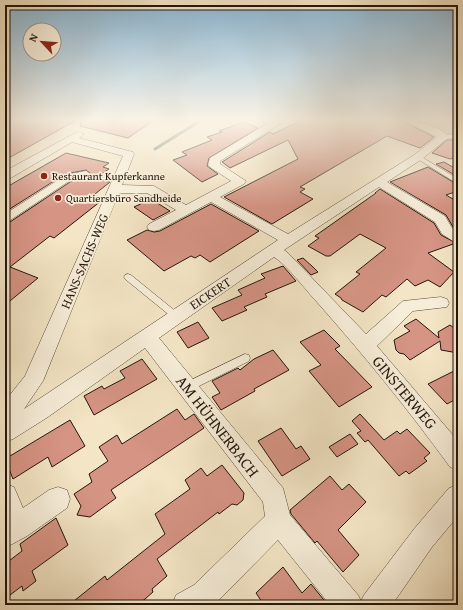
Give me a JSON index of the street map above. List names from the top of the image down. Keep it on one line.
{"streets":{"street":["HANS-SACHS-WEG","EICKERT","GINSTERWEG","AM HÜHNERBACH"]},"crossings":[["EICKERT","GINSTERWEG"],["EICKERT","AM HÜHNERBACH"]],"places":["Restaurant Kupferkanne","Quartiersbüro Sandheide"],"north":"top left"}
